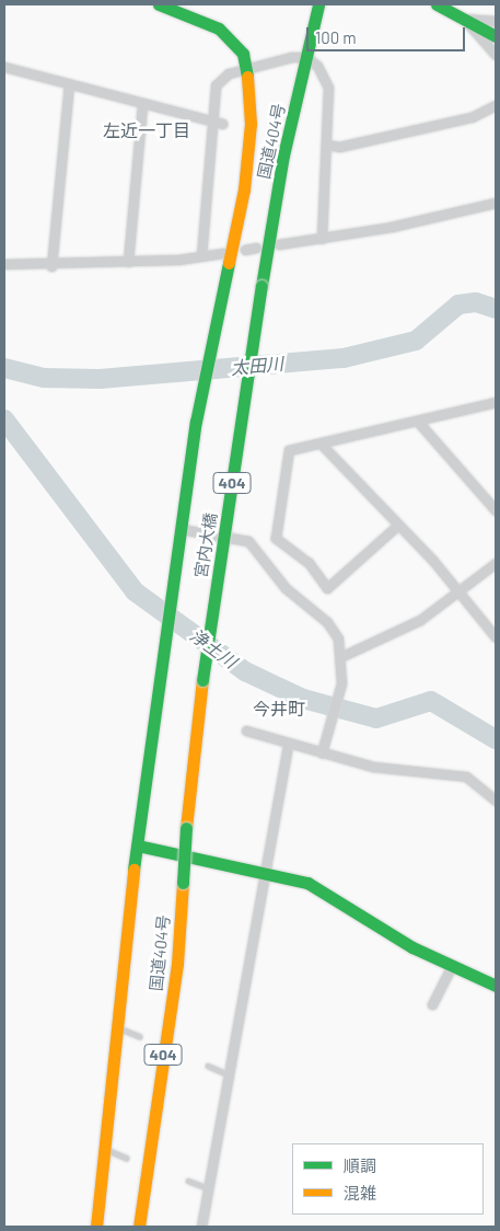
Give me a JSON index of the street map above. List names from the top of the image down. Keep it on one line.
{"streets":{"main road":["国道404号","404","宮内大橋"]},"crossings":[["国道404号","宮内大橋"]],"districts":["左近一丁目","今井町"],"water":["太田川","浄土川"],"legend":["順調","混雑"],"scale_bar":"100 m"}
